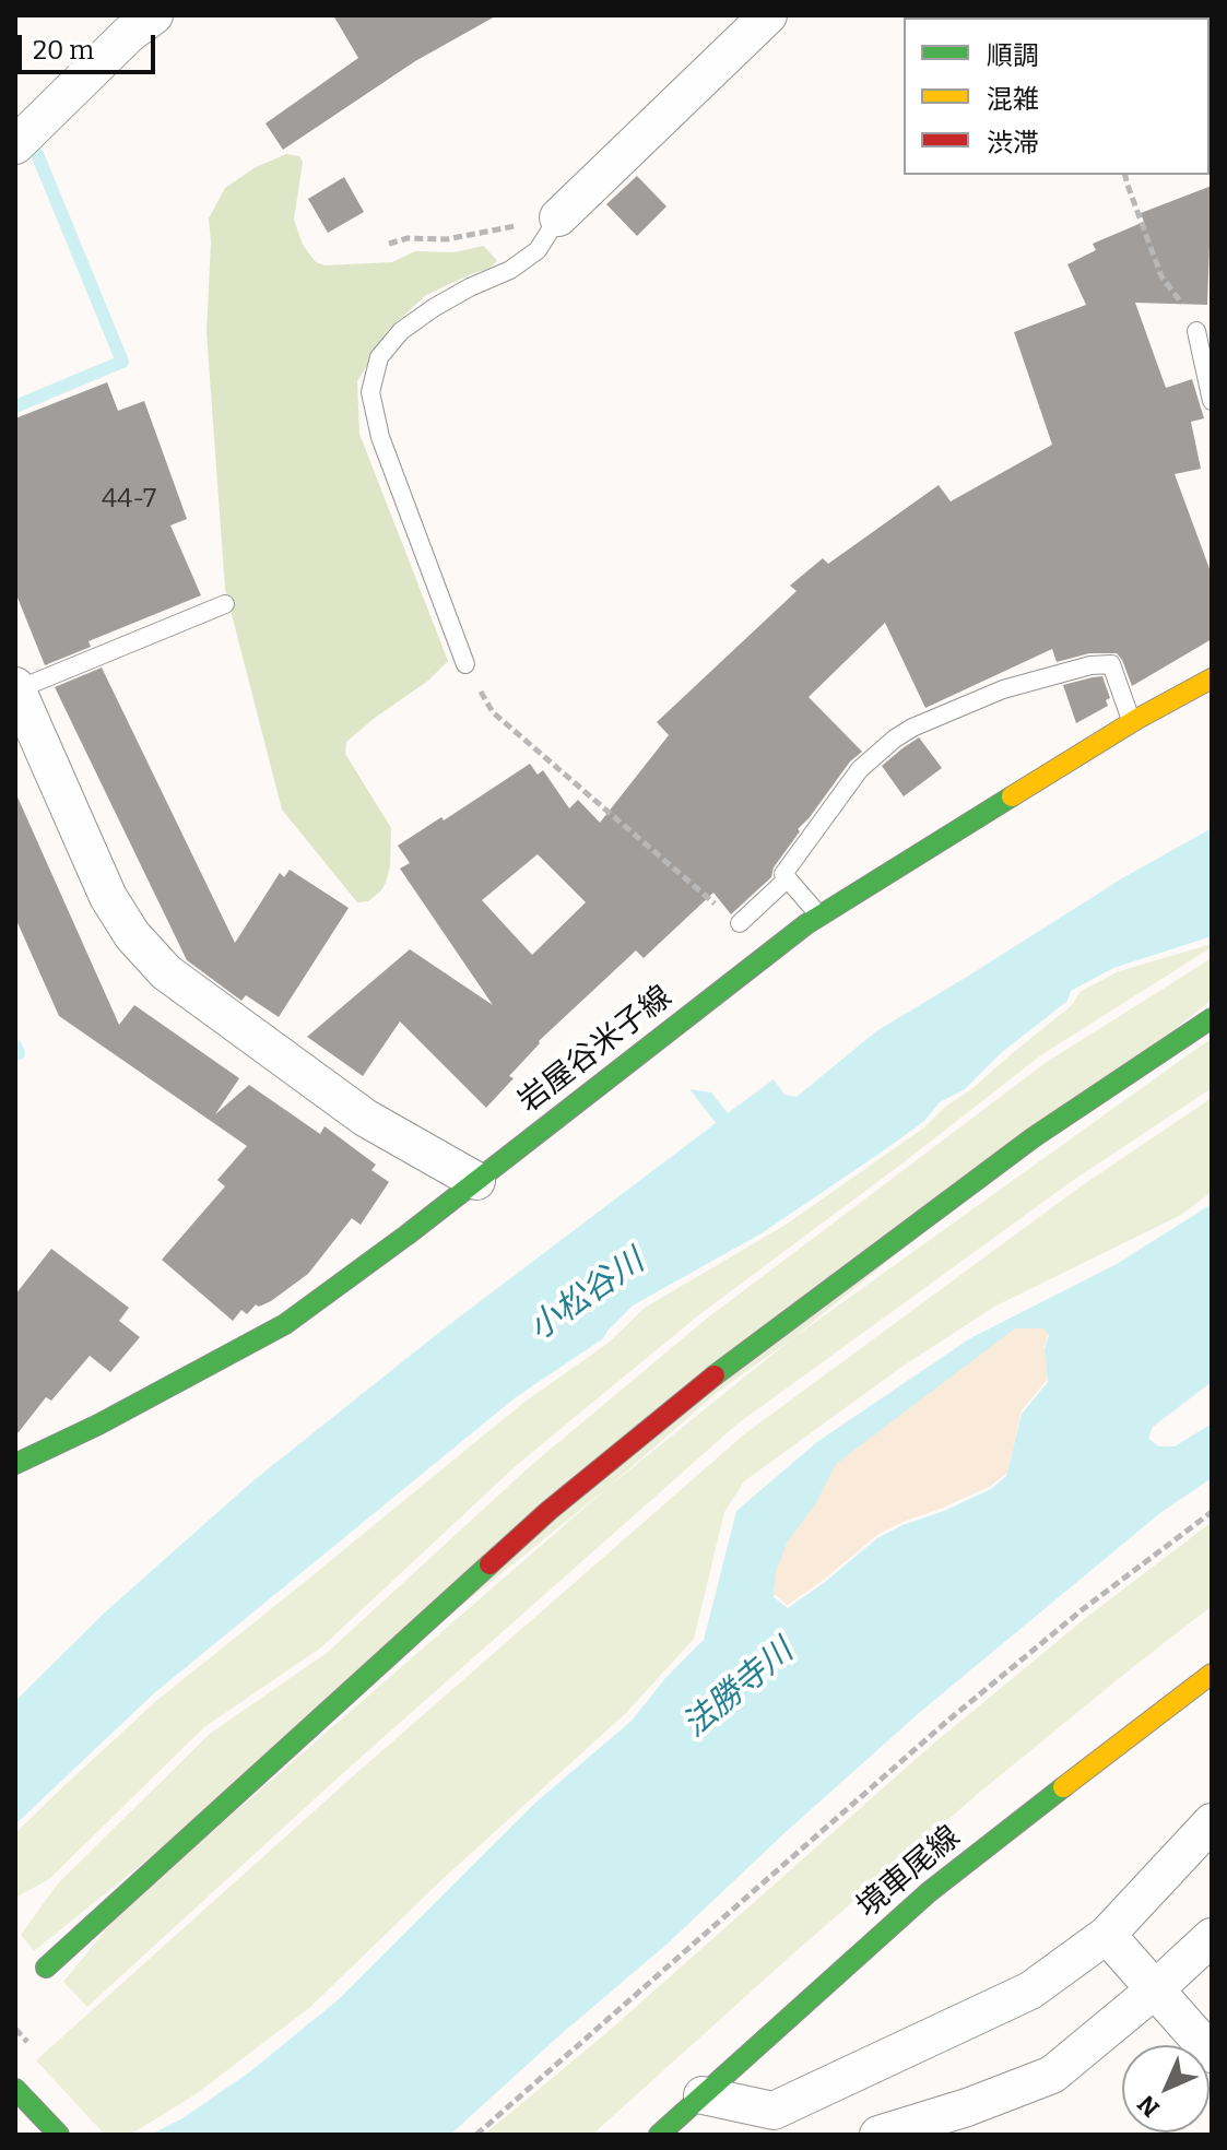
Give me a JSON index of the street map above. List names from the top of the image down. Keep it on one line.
{"streets":{"main road":["岩屋谷米子線","境車尾線"]},"water":["小松谷川","法勝寺川"],"house_numbers":["44-7"],"legend":["順調","混雑","渋滞"],"scale_bar":"20 m","north":"bottom left"}
